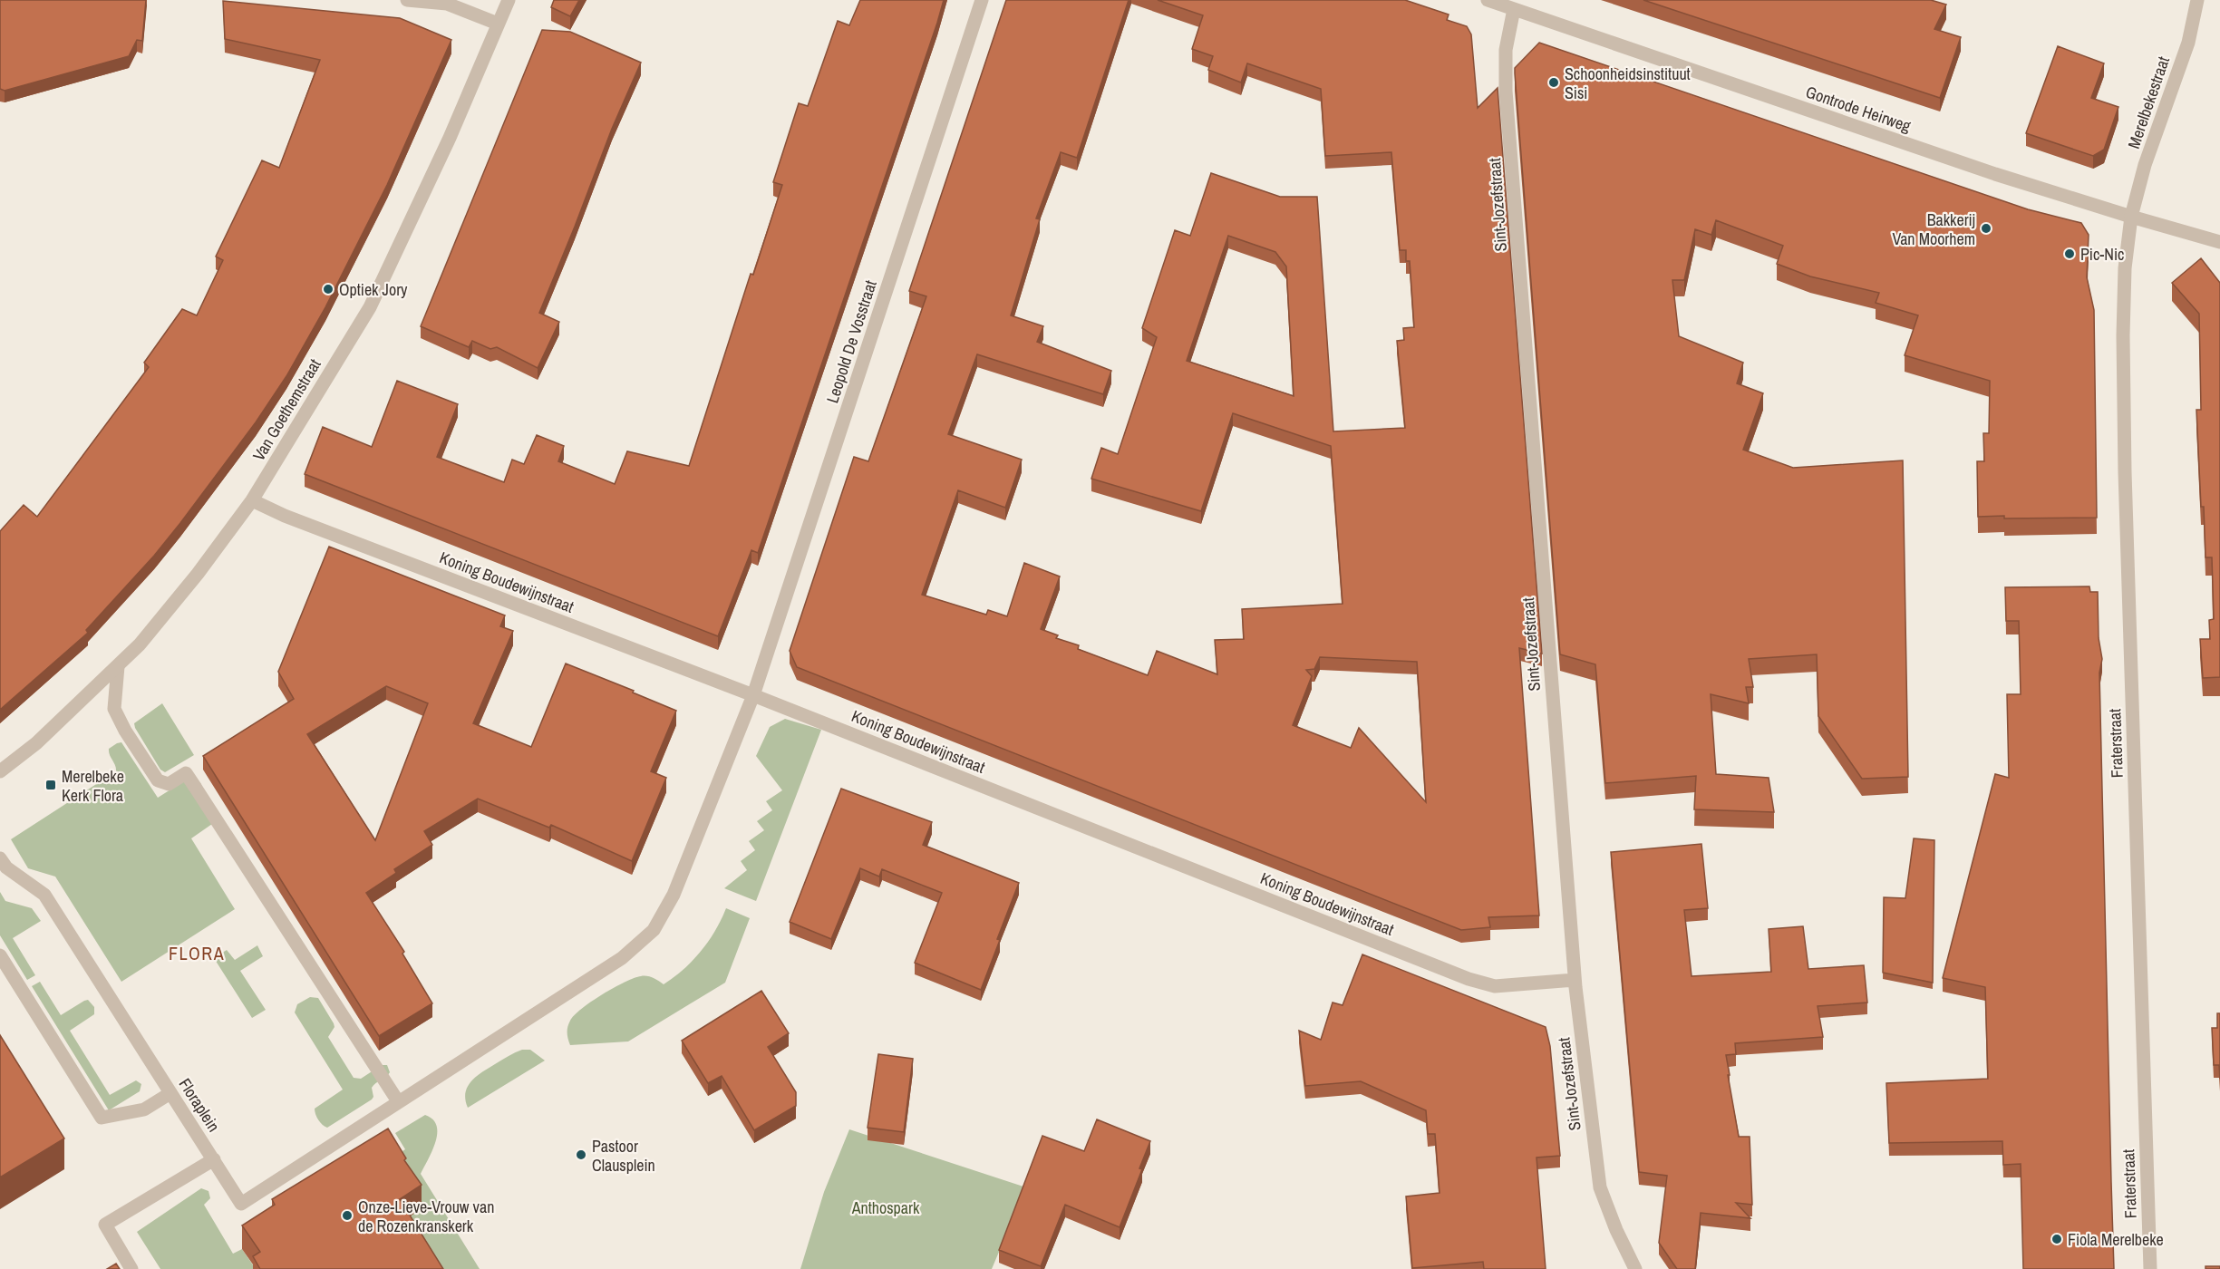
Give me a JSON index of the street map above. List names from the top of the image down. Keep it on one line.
{"streets":{"street":["Merelbekestraat","Gontrode Heirweg","Sint-Jozefstraat","Leopold De Vosstraat","Van Goethemstraat","Koning Boudewijnstraat","Fraterstraat","Floraplein"]},"crossings":[["Merelbekestraat","Gontrode Heirweg"],["Merelbekestraat","Fraterstraat"],["Gontrode Heirweg","Sint-Jozefstraat"],["Gontrode Heirweg","Fraterstraat"],["Sint-Jozefstraat","Koning Boudewijnstraat"],["Leopold De Vosstraat","Koning Boudewijnstraat"],["Leopold De Vosstraat","Floraplein"],["Van Goethemstraat","Koning Boudewijnstraat"],["Koning Boudewijnstraat","Floraplein"]],"districts":["FLORA"],"parks":["Anthospark"],"places":{"other":["Schoonheidsinstituut Sisi","Bakkerij Van Moorhem","Pic-Nic","Optiek Jory","Pastoor Clausplein","Onze-Lieve-Vrouw van de Rozenkranskerk","Fiola Merelbeke"],"transit":["Merelbeke Kerk Flora"]}}
